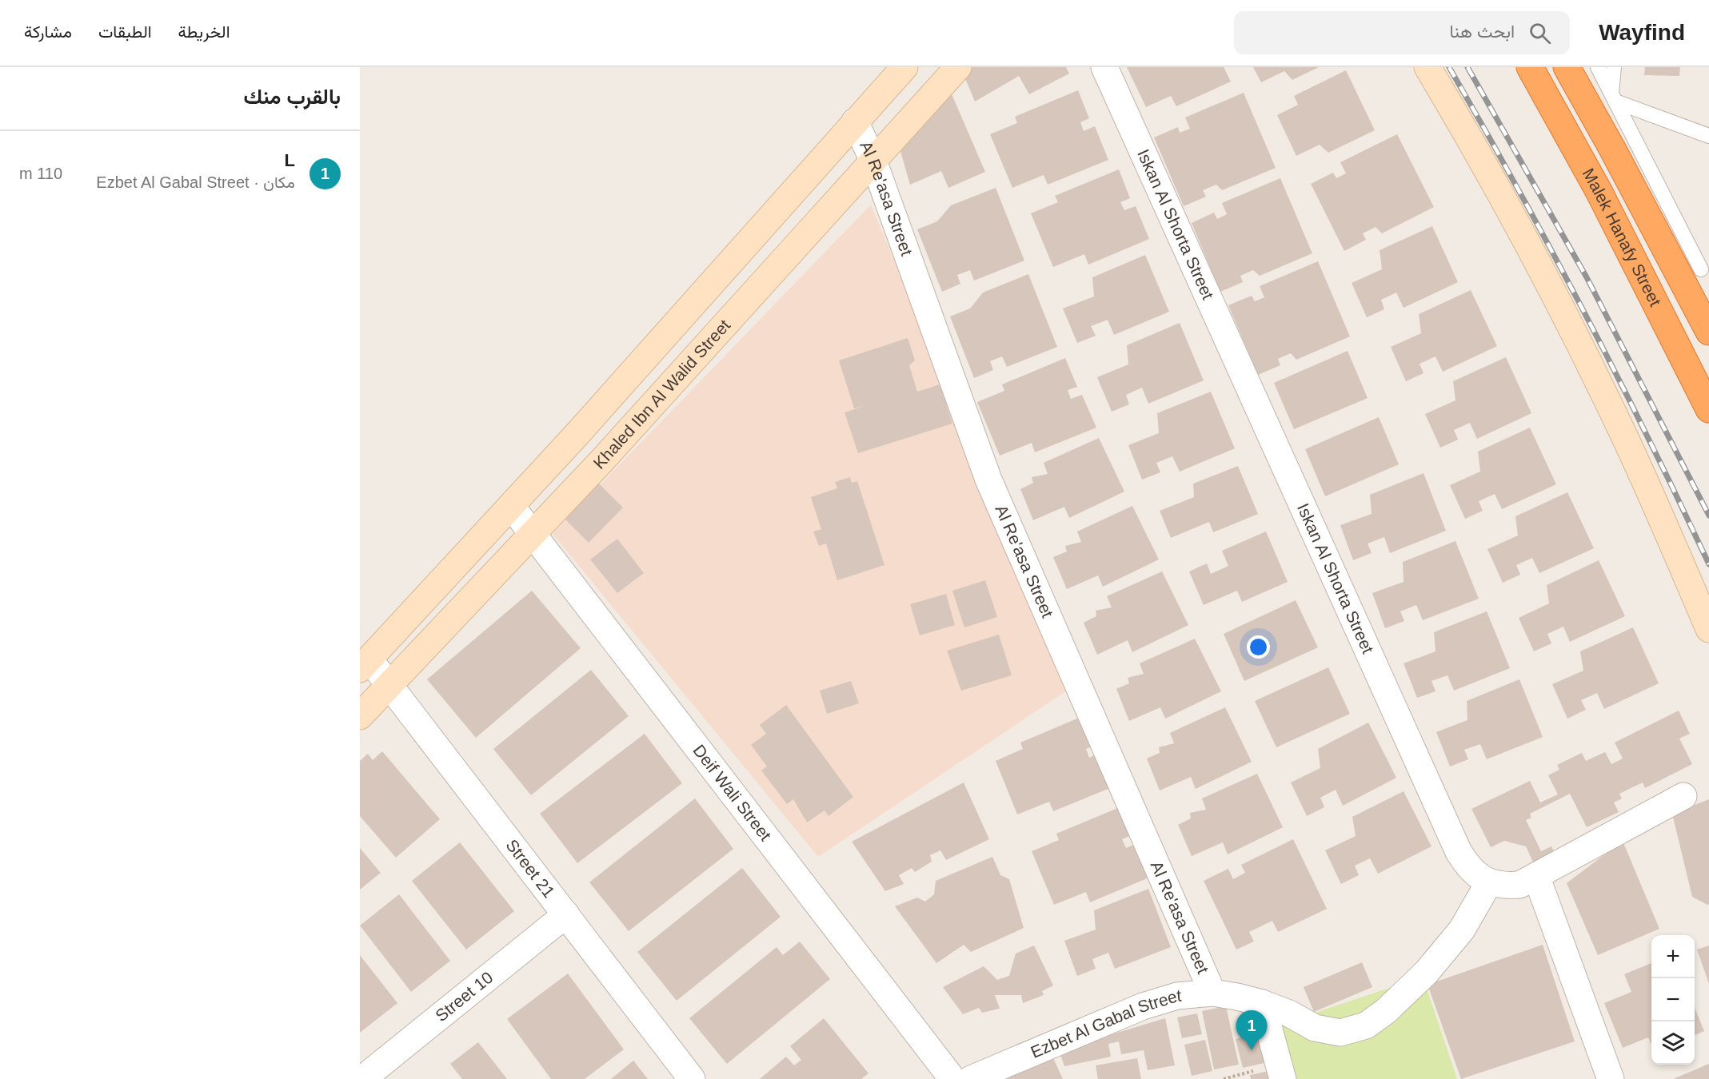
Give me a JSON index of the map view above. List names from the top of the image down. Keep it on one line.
{"streets":{"highway":["Malek Hanafy Street"],"street":["Al Re'asa Street","Iskan Al Shorta Street","Khaled Ibn Al Walid Street","Deif Wali Street","Street 21","Street 10","Ezbet Al Gabal Street"]},"crossings":[["Al Re'asa Street","Khaled Ibn Al Walid Street"],["Al Re'asa Street","Ezbet Al Gabal Street"],["Iskan Al Shorta Street","Ezbet Al Gabal Street"],["Khaled Ibn Al Walid Street","Deif Wali Street"],["Khaled Ibn Al Walid Street","Street 21"],["Street 21","Street 10"]],"page":{"header":"Wayfind","search":"ابحث هنا","nav":["الخريطة","الطبقات","مشاركة"],"heading":"بالقرب منك","list":[{"mark":"1","name":"L","note":"مكان · Ezbet Al Gabal Street","value":"110 m"}],"map_buttons":["+","−"],"pins":"1"}}
